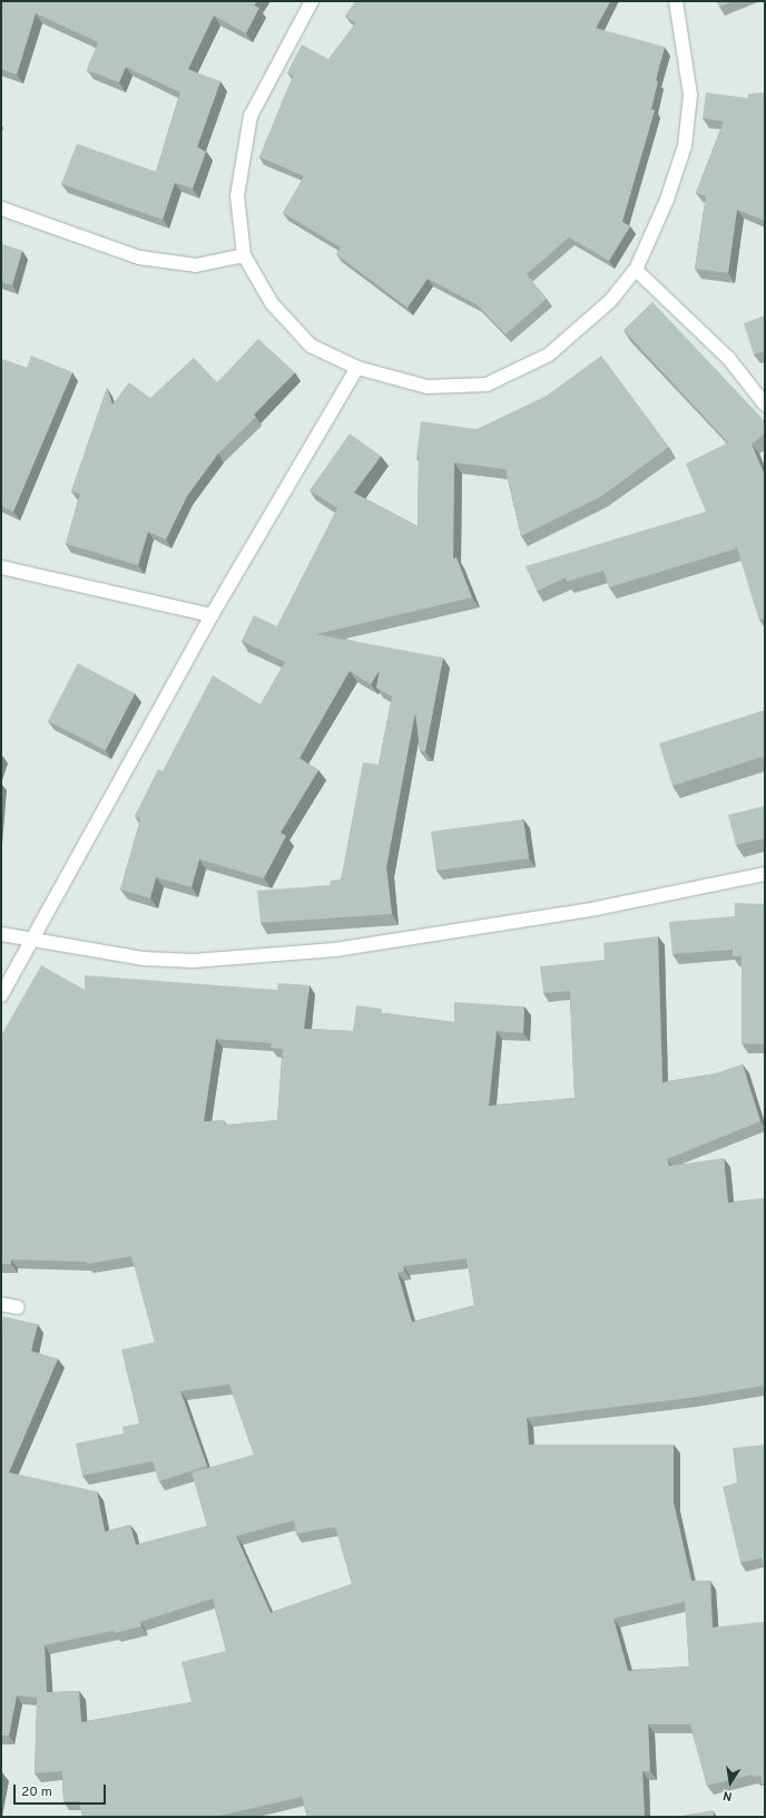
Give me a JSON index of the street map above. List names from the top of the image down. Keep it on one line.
{"scale_bar":"20 m","north":"bottom"}
